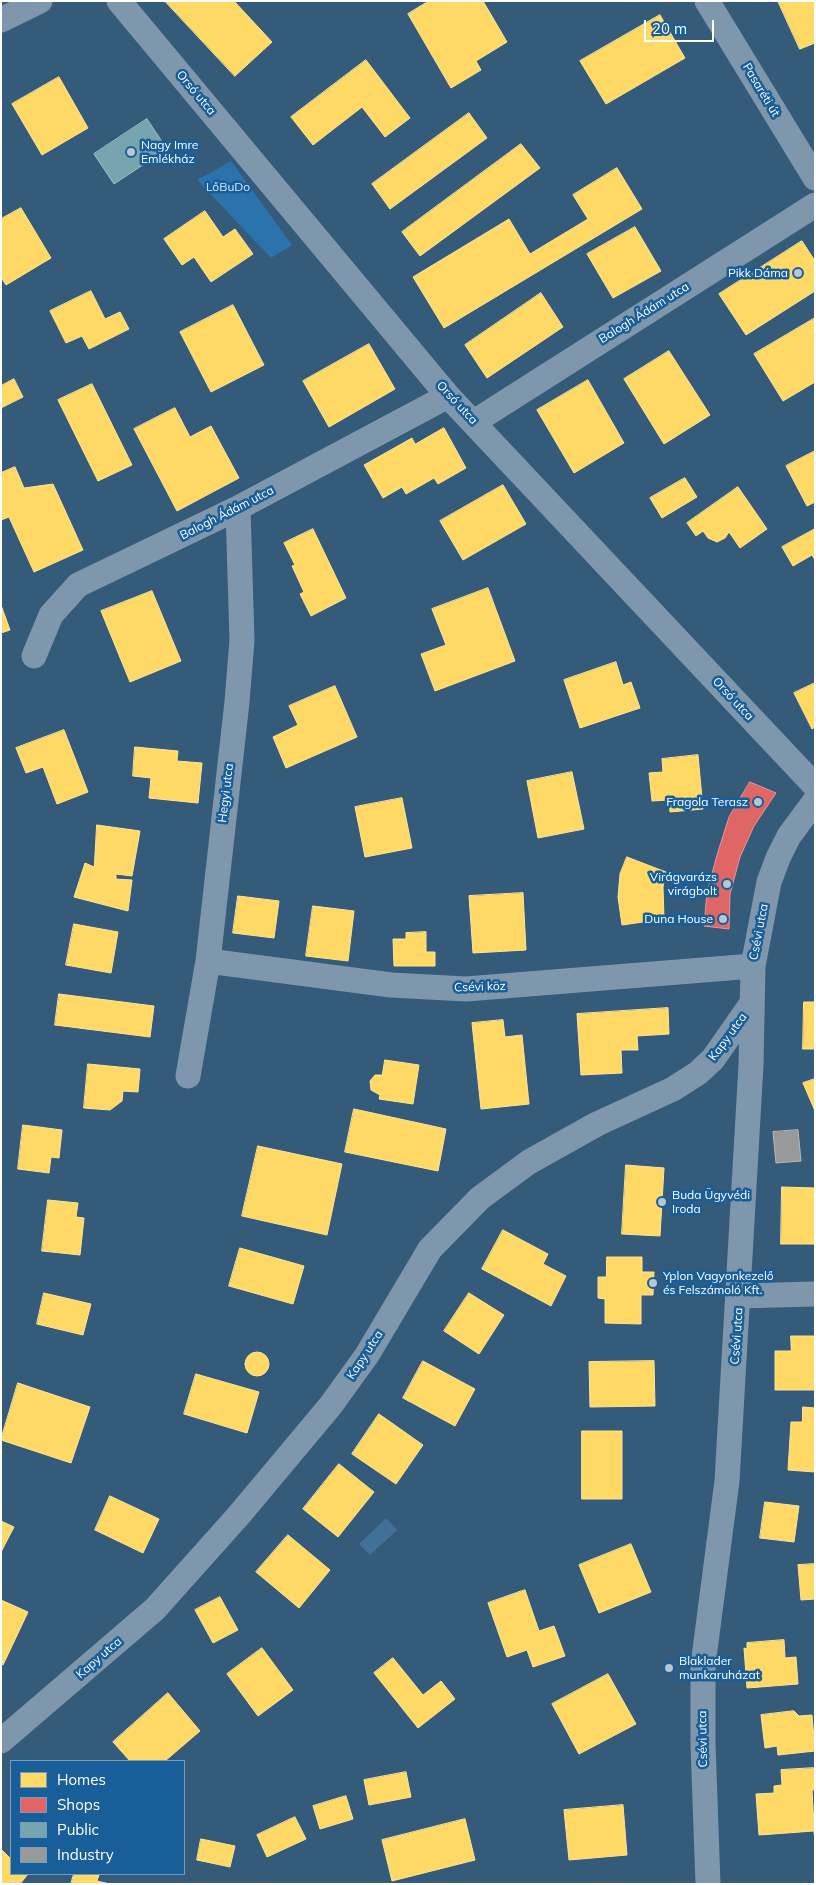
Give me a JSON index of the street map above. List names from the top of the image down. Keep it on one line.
{"streets":{"street":["Pasaréti út","Orsó utca","Balogh Ádám utca","Hegyi utca","Csévi utca","Csévi köz","Kapy utca"]},"crossings":[["Orsó utca","Balogh Ádám utca"],["Balogh Ádám utca","Hegyi utca"],["Hegyi utca","Csévi köz"],["Csévi utca","Csévi köz"],["Csévi utca","Kapy utca"]],"parks":["LőBuDo"],"places":["Nagy Imre Emlékház","Pikk Dáma","Fragola Terasz","Virágvarázs virágbolt","Duna House","Buda Ügyvédi Iroda","Yplon Vagyonkezelő és Felszámoló Kft.","Blaklader munkaruházat"],"legend":["Homes","Shops","Public","Industry"],"scale_bar":"20 m"}
